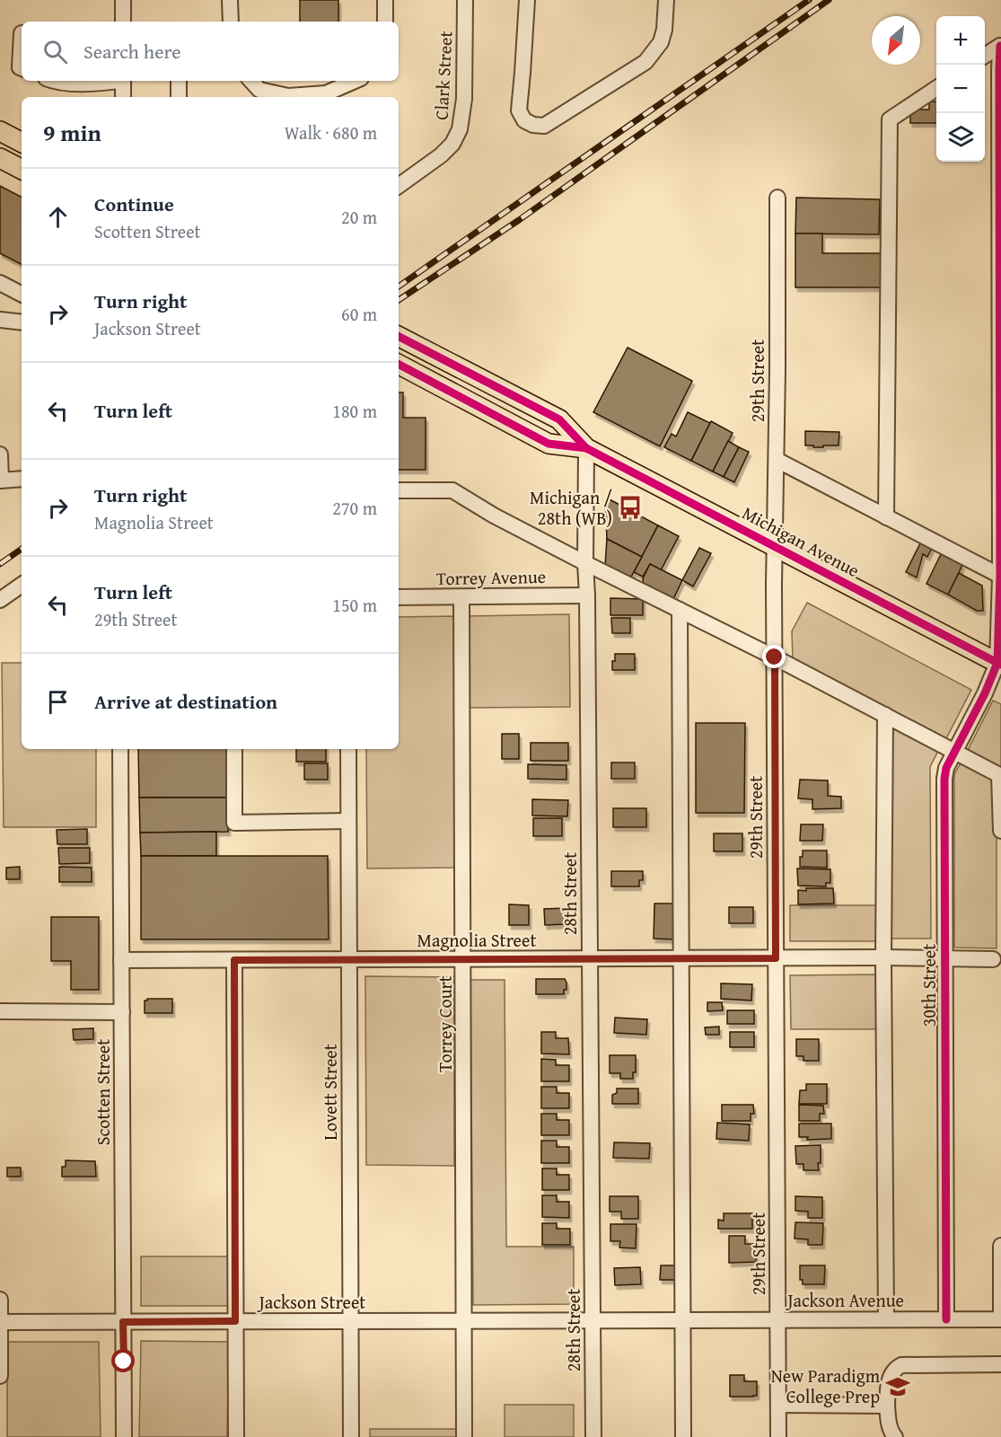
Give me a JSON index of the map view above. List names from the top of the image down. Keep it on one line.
{"streets":{"main road":["Michigan Avenue"],"street":["Clark Street","29th Street","Torrey Avenue","28th Street","Magnolia Street","30th Street","Torrey Court","Scotten Street","Lovett Street","Jackson Avenue","Jackson Street"]},"crossings":[["29th Street","Michigan Avenue"],["29th Street","Magnolia Street"],["29th Street","Jackson Avenue"],["Michigan Avenue","28th Street"],["Michigan Avenue","30th Street"],["Torrey Avenue","28th Street"],["Torrey Avenue","Torrey Court"],["28th Street","Magnolia Street"],["28th Street","Jackson Avenue"],["28th Street","Jackson Street"],["Magnolia Street","30th Street"],["Magnolia Street","Torrey Court"],["Magnolia Street","Scotten Street"],["Magnolia Street","Lovett Street"],["30th Street","Jackson Avenue"],["Torrey Court","Jackson Street"],["Scotten Street","Jackson Street"],["Lovett Street","Jackson Street"],["Jackson Avenue","Jackson Street"]],"places":{"bus stop":["Michigan / 28th (WB)"],"school or university":["New Paradigm College Prep"]},"north":"bottom left","page":{"map_buttons":["+","−"],"search":"Search here","heading":["9 min","Walk · 680 m"],"list":[["Continue","Scotten Street","20 m"],["Turn right","Jackson Street","60 m"],["Turn left","180 m"],["Turn right","Magnolia Street","270 m"],["Turn left","29th Street","150 m"],"Arrive at destination"]}}
